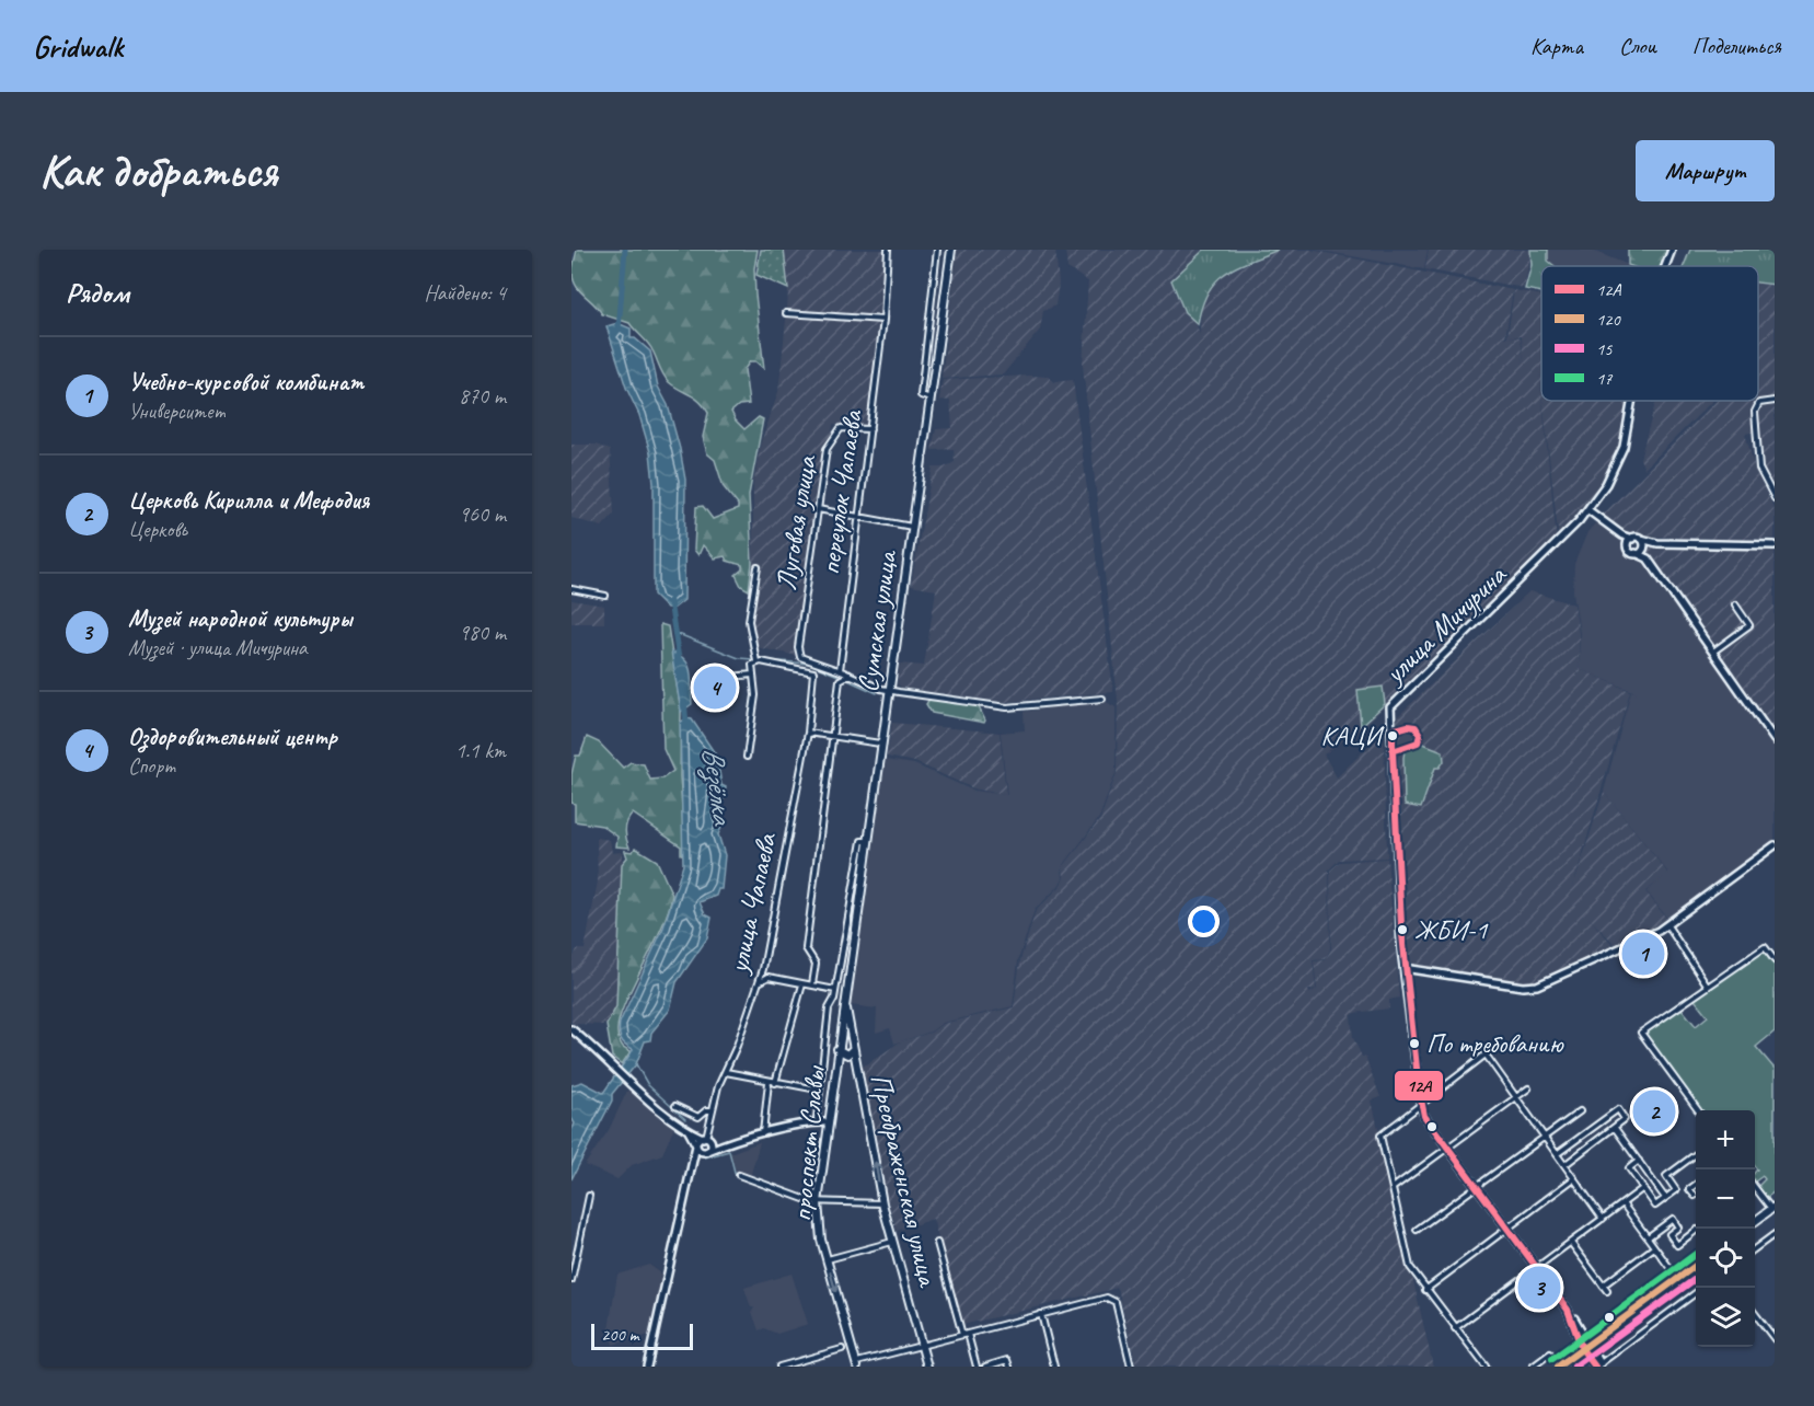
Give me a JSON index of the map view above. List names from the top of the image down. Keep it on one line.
{"streets":{"main road":["Сумская улица","проспект Славы","Преображенская улица"],"street":["переулок Чапаева","Луговая улица","улица Мичурина","улица Чапаева"]},"crossings":[["переулок Чапаева","Луговая улица"],["Сумская улица","проспект Славы"],["Сумская улица","Преображенская улица"],["проспект Славы","Преображенская улица"]],"one_way":["Преображенская улица"],"water":["Везёлка"],"places":["КАЦИ","ЖБИ-1","По требованию"],"lines":["transit line 12А","transit line 17","transit line 120","transit line 15"],"legend":["12А","120","15","17"],"scale_bar":"200 m","page":{"header":"Gridwalk","nav":["Карта","Слои","Поделиться"],"buttons":"Маршрут","title":"Как добраться","heading":["Рядом","Найдено: 4"],"list":[{"mark":"1","name":"Учебно-курсовой комбинат","note":"Университет","value":"870 m"},{"mark":"2","name":"Церковь Кирилла и Мефодия","note":"Церковь","value":"960 m"},{"mark":"3","name":"Музей народной культуры","note":"Музей · улица Мичурина","value":"980 m"},{"mark":"4","name":"Оздоровительный центр","note":"Спорт","value":"1.1 km"}],"pins":["4","1","2","3"],"map_buttons":["+","−"],"scale":"200 m"}}
